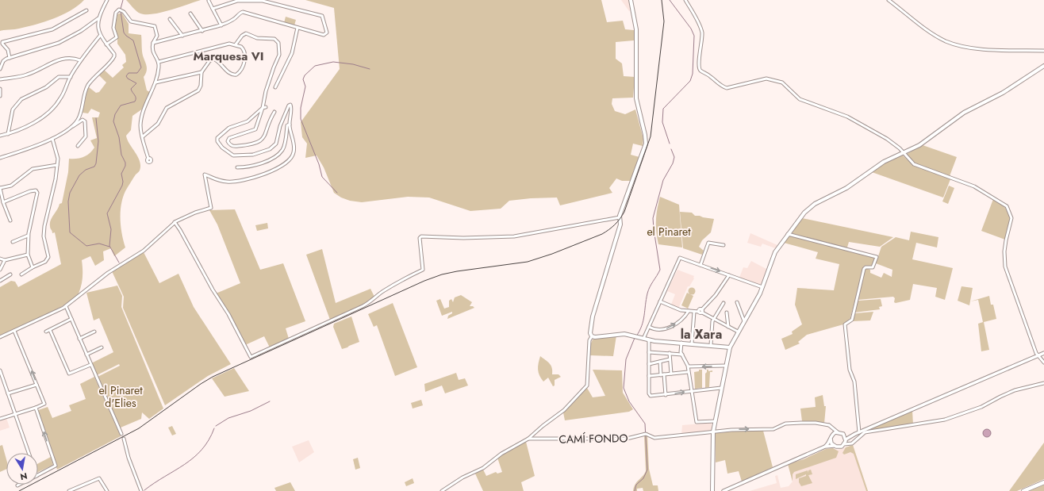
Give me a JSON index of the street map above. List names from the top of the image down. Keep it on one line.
{"streets":{"street":["CAMÍ FONDO"]},"one_way":["CAMÍ FONDO"],"districts":["Marquesa VI","la Xara"],"parks":["el Pinaret","el Pinaret d'Elies"],"north":"bottom"}
